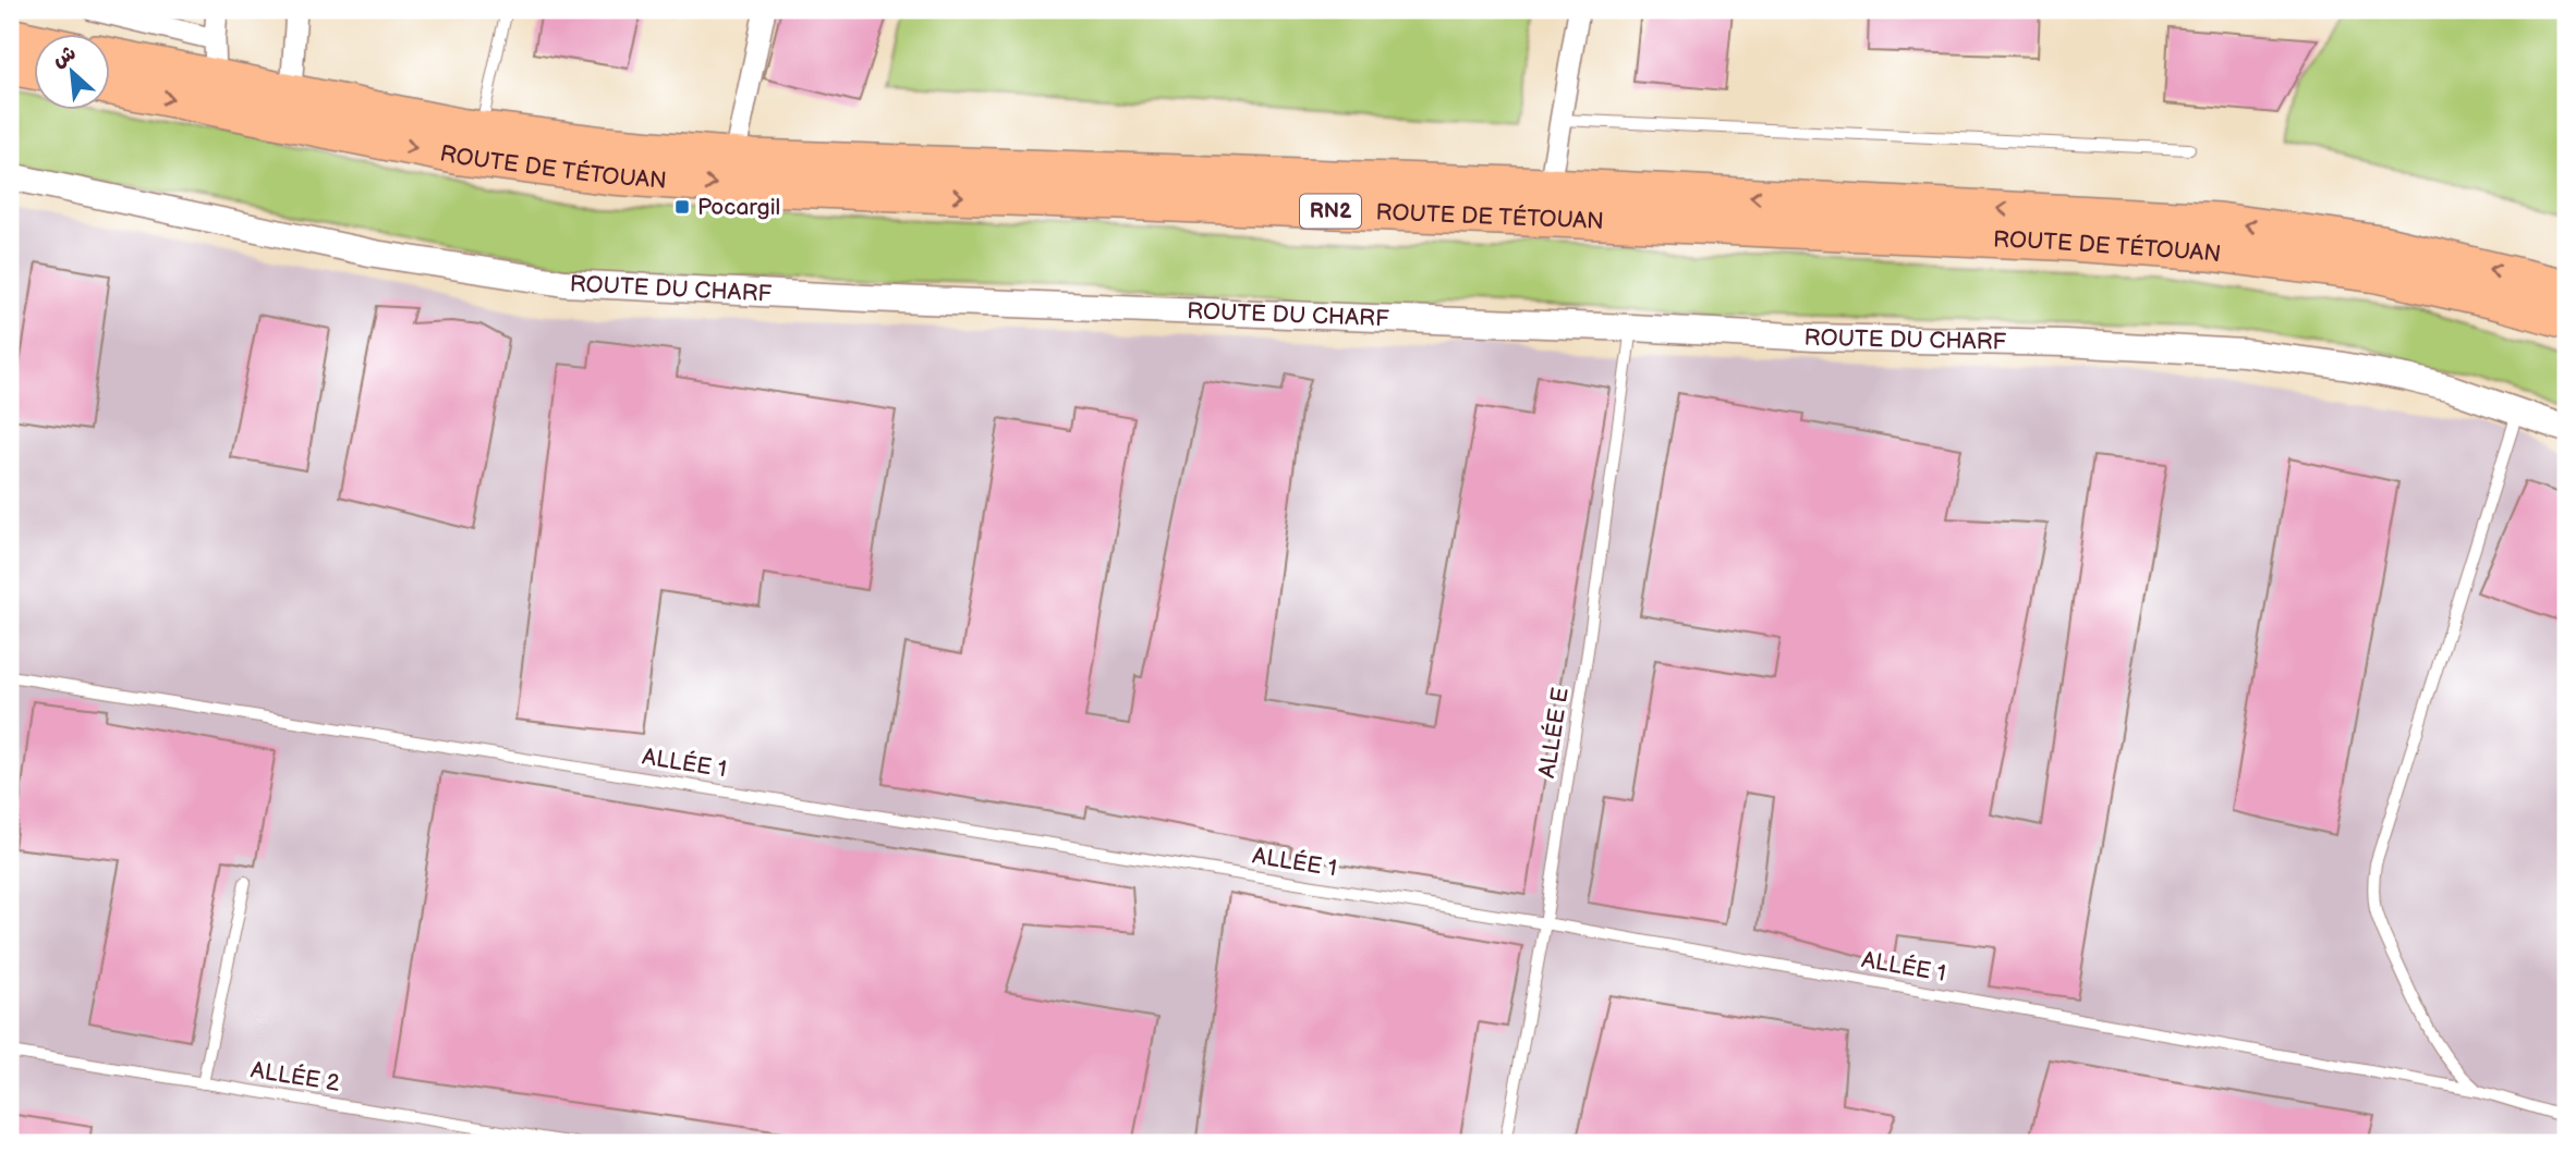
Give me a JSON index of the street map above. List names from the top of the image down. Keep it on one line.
{"streets":{"highway":["ROUTE DE TÉTOUAN","RN2"],"street":["ROUTE DU CHARF"],"lane":["ALLÉE E","ALLÉE 1","ALLÉE 2"]},"crossings":[["ROUTE DU CHARF","ALLÉE E"],["ALLÉE E","ALLÉE 1"]],"places":{"transit":["Pocargil"]},"north":"top left"}
